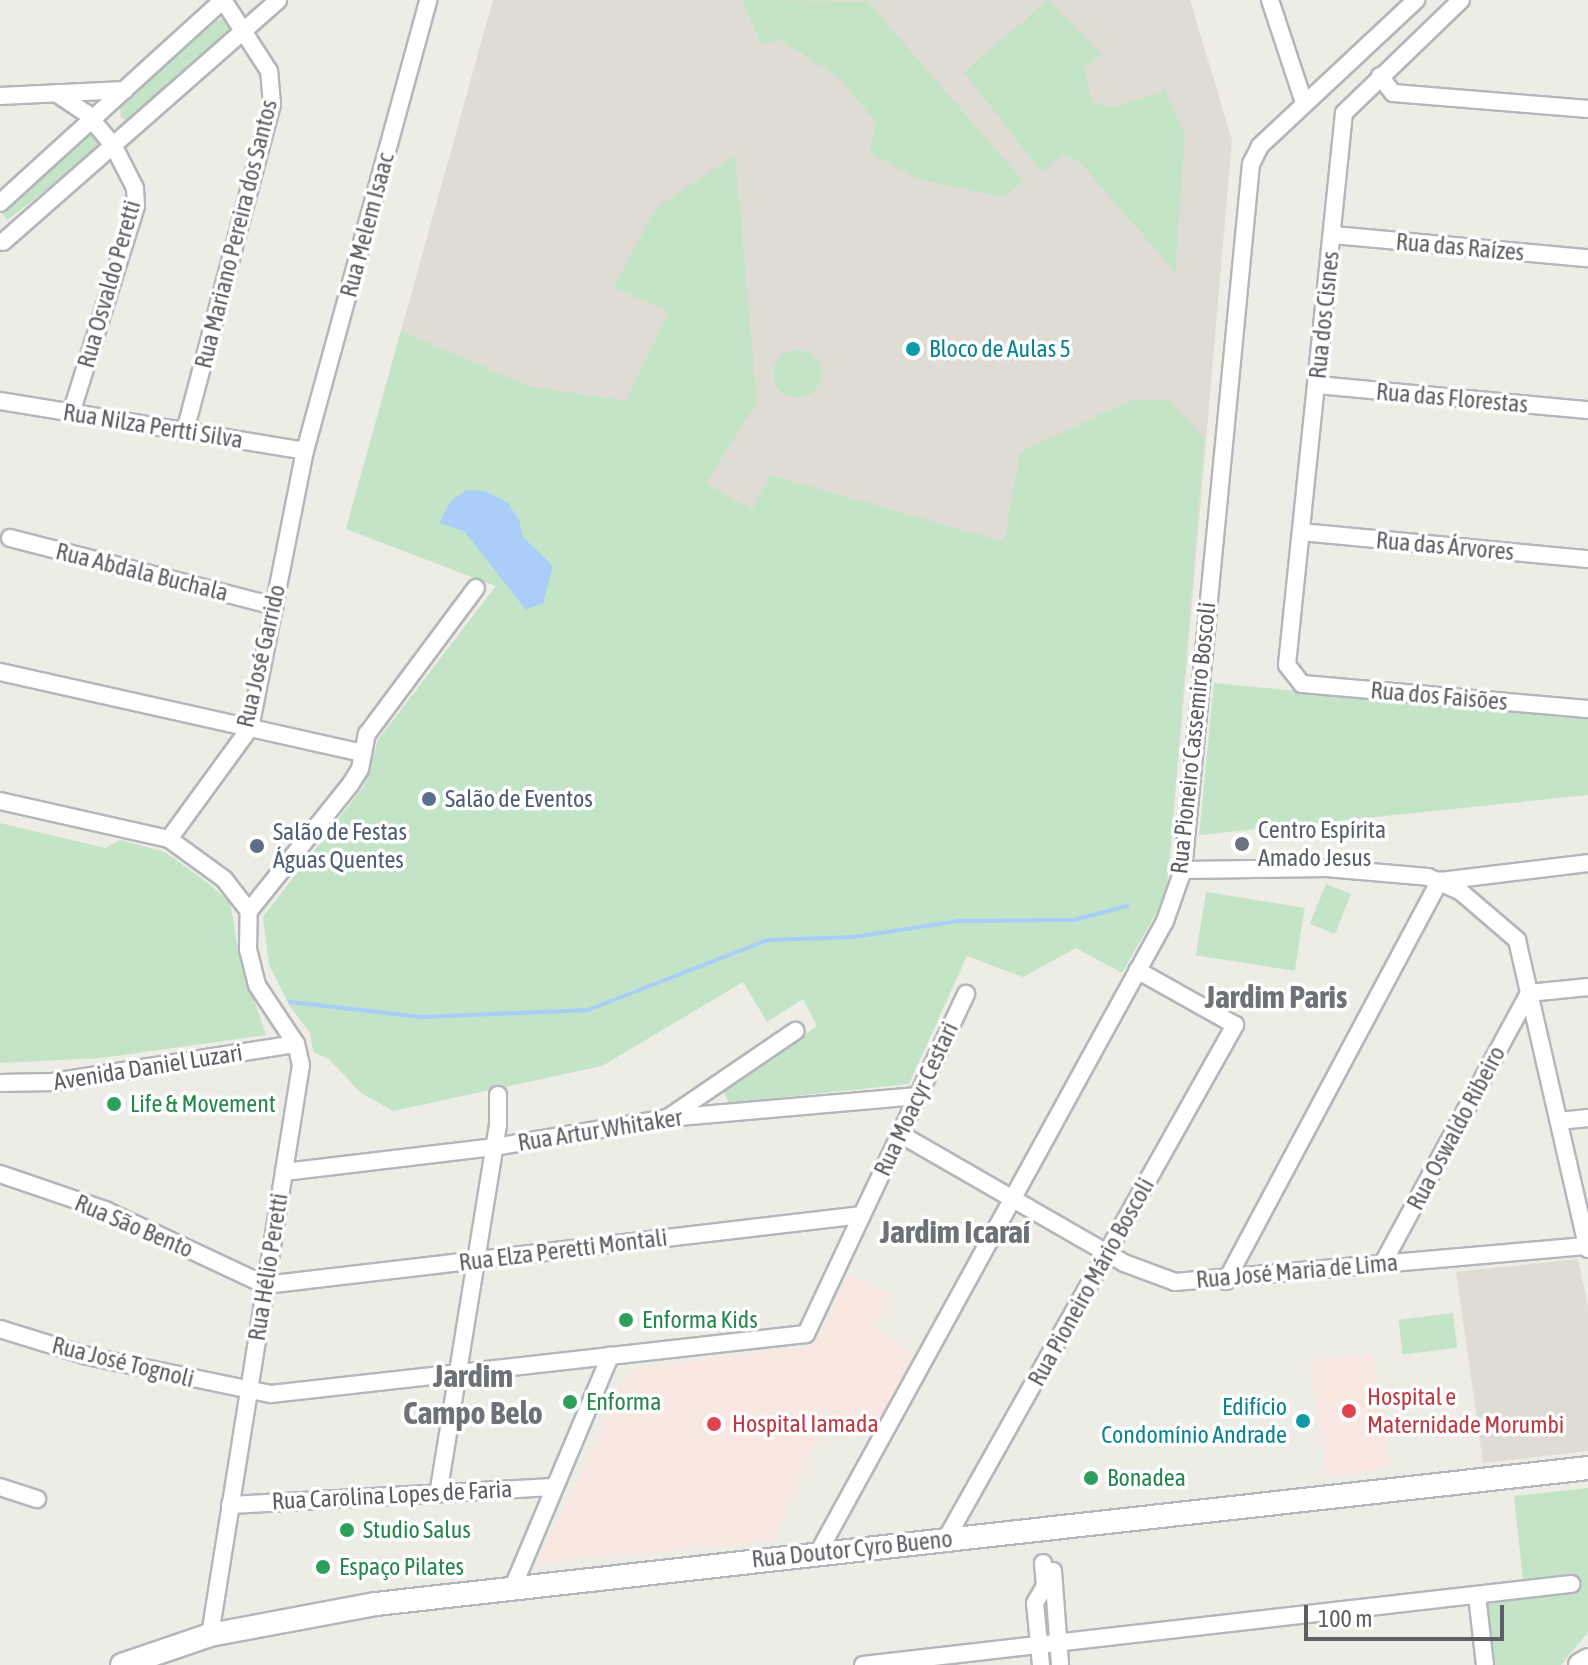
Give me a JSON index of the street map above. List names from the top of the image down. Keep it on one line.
{"streets":{"street":["Rua Melem Isaac","Rua Mariano Pereira dos Santos","Rua das Raízes","Rua Osvaldo Peretti","Rua dos Cisnes","Rua das Florestas","Rua Nilza Pertti Silva","Rua das Árvores","Rua Abdala Buchala","Rua José Garrido","Rua dos Faisões","Rua Pioneiro Cassemiro Boscoli","Avenida Daniel Luzari","Rua Moacyr Cestari","Rua Oswaldo Ribeiro","Rua Artur Whitaker","Rua São Bento","Rua Elza Peretti Montali","Rua Hélio Peretti","Rua José Maria de Lima","Rua Pioneiro Mário Boscoli","Rua José Tognoli","Rua Carolina Lopes de Faria","Rua Doutor Cyro Bueno"]},"crossings":[["Rua Melem Isaac","Rua Nilza Pertti Silva"],["Rua Melem Isaac","Rua José Garrido"],["Rua Mariano Pereira dos Santos","Rua Nilza Pertti Silva"],["Rua das Raízes","Rua dos Cisnes"],["Rua Osvaldo Peretti","Rua Nilza Pertti Silva"],["Rua dos Cisnes","Rua das Florestas"],["Rua dos Cisnes","Rua das Árvores"],["Rua dos Cisnes","Rua dos Faisões"],["Rua Nilza Pertti Silva","Rua José Garrido"],["Rua Abdala Buchala","Rua José Garrido"],["Rua Pioneiro Cassemiro Boscoli","Rua José Maria de Lima"],["Rua Pioneiro Cassemiro Boscoli","Rua Pioneiro Mário Boscoli"],["Rua Pioneiro Cassemiro Boscoli","Rua Doutor Cyro Bueno"],["Avenida Daniel Luzari","Rua Hélio Peretti"],["Rua Moacyr Cestari","Rua Artur Whitaker"],["Rua Moacyr Cestari","Rua Elza Peretti Montali"],["Rua Moacyr Cestari","Rua José Maria de Lima"],["Rua Moacyr Cestari","Rua José Tognoli"],["Rua Oswaldo Ribeiro","Rua José Maria de Lima"],["Rua Artur Whitaker","Rua Hélio Peretti"],["Rua São Bento","Rua Elza Peretti Montali"],["Rua São Bento","Rua Hélio Peretti"],["Rua Elza Peretti Montali","Rua Hélio Peretti"],["Rua Hélio Peretti","Rua José Tognoli"],["Rua Hélio Peretti","Rua Carolina Lopes de Faria"],["Rua Hélio Peretti","Rua Doutor Cyro Bueno"],["Rua José Maria de Lima","Rua Pioneiro Mário Boscoli"],["Rua Pioneiro Mário Boscoli","Rua Doutor Cyro Bueno"]],"districts":["Jardim Paris","Jardim Icaraí","Jardim Campo Belo"],"places":["Bloco de Aulas 5","Salão de Eventos","Centro Espírita Amado Jesus","Salão de Festas Águas Quentes","Life & Movement","Enforma Kids","Enforma","Hospital e Maternidade Morumbi","Edifício Condomínio Andrade","Hospital Iamada","Bonadea","Studio Salus","Espaço Pilates"],"scale_bar":"100 m"}
